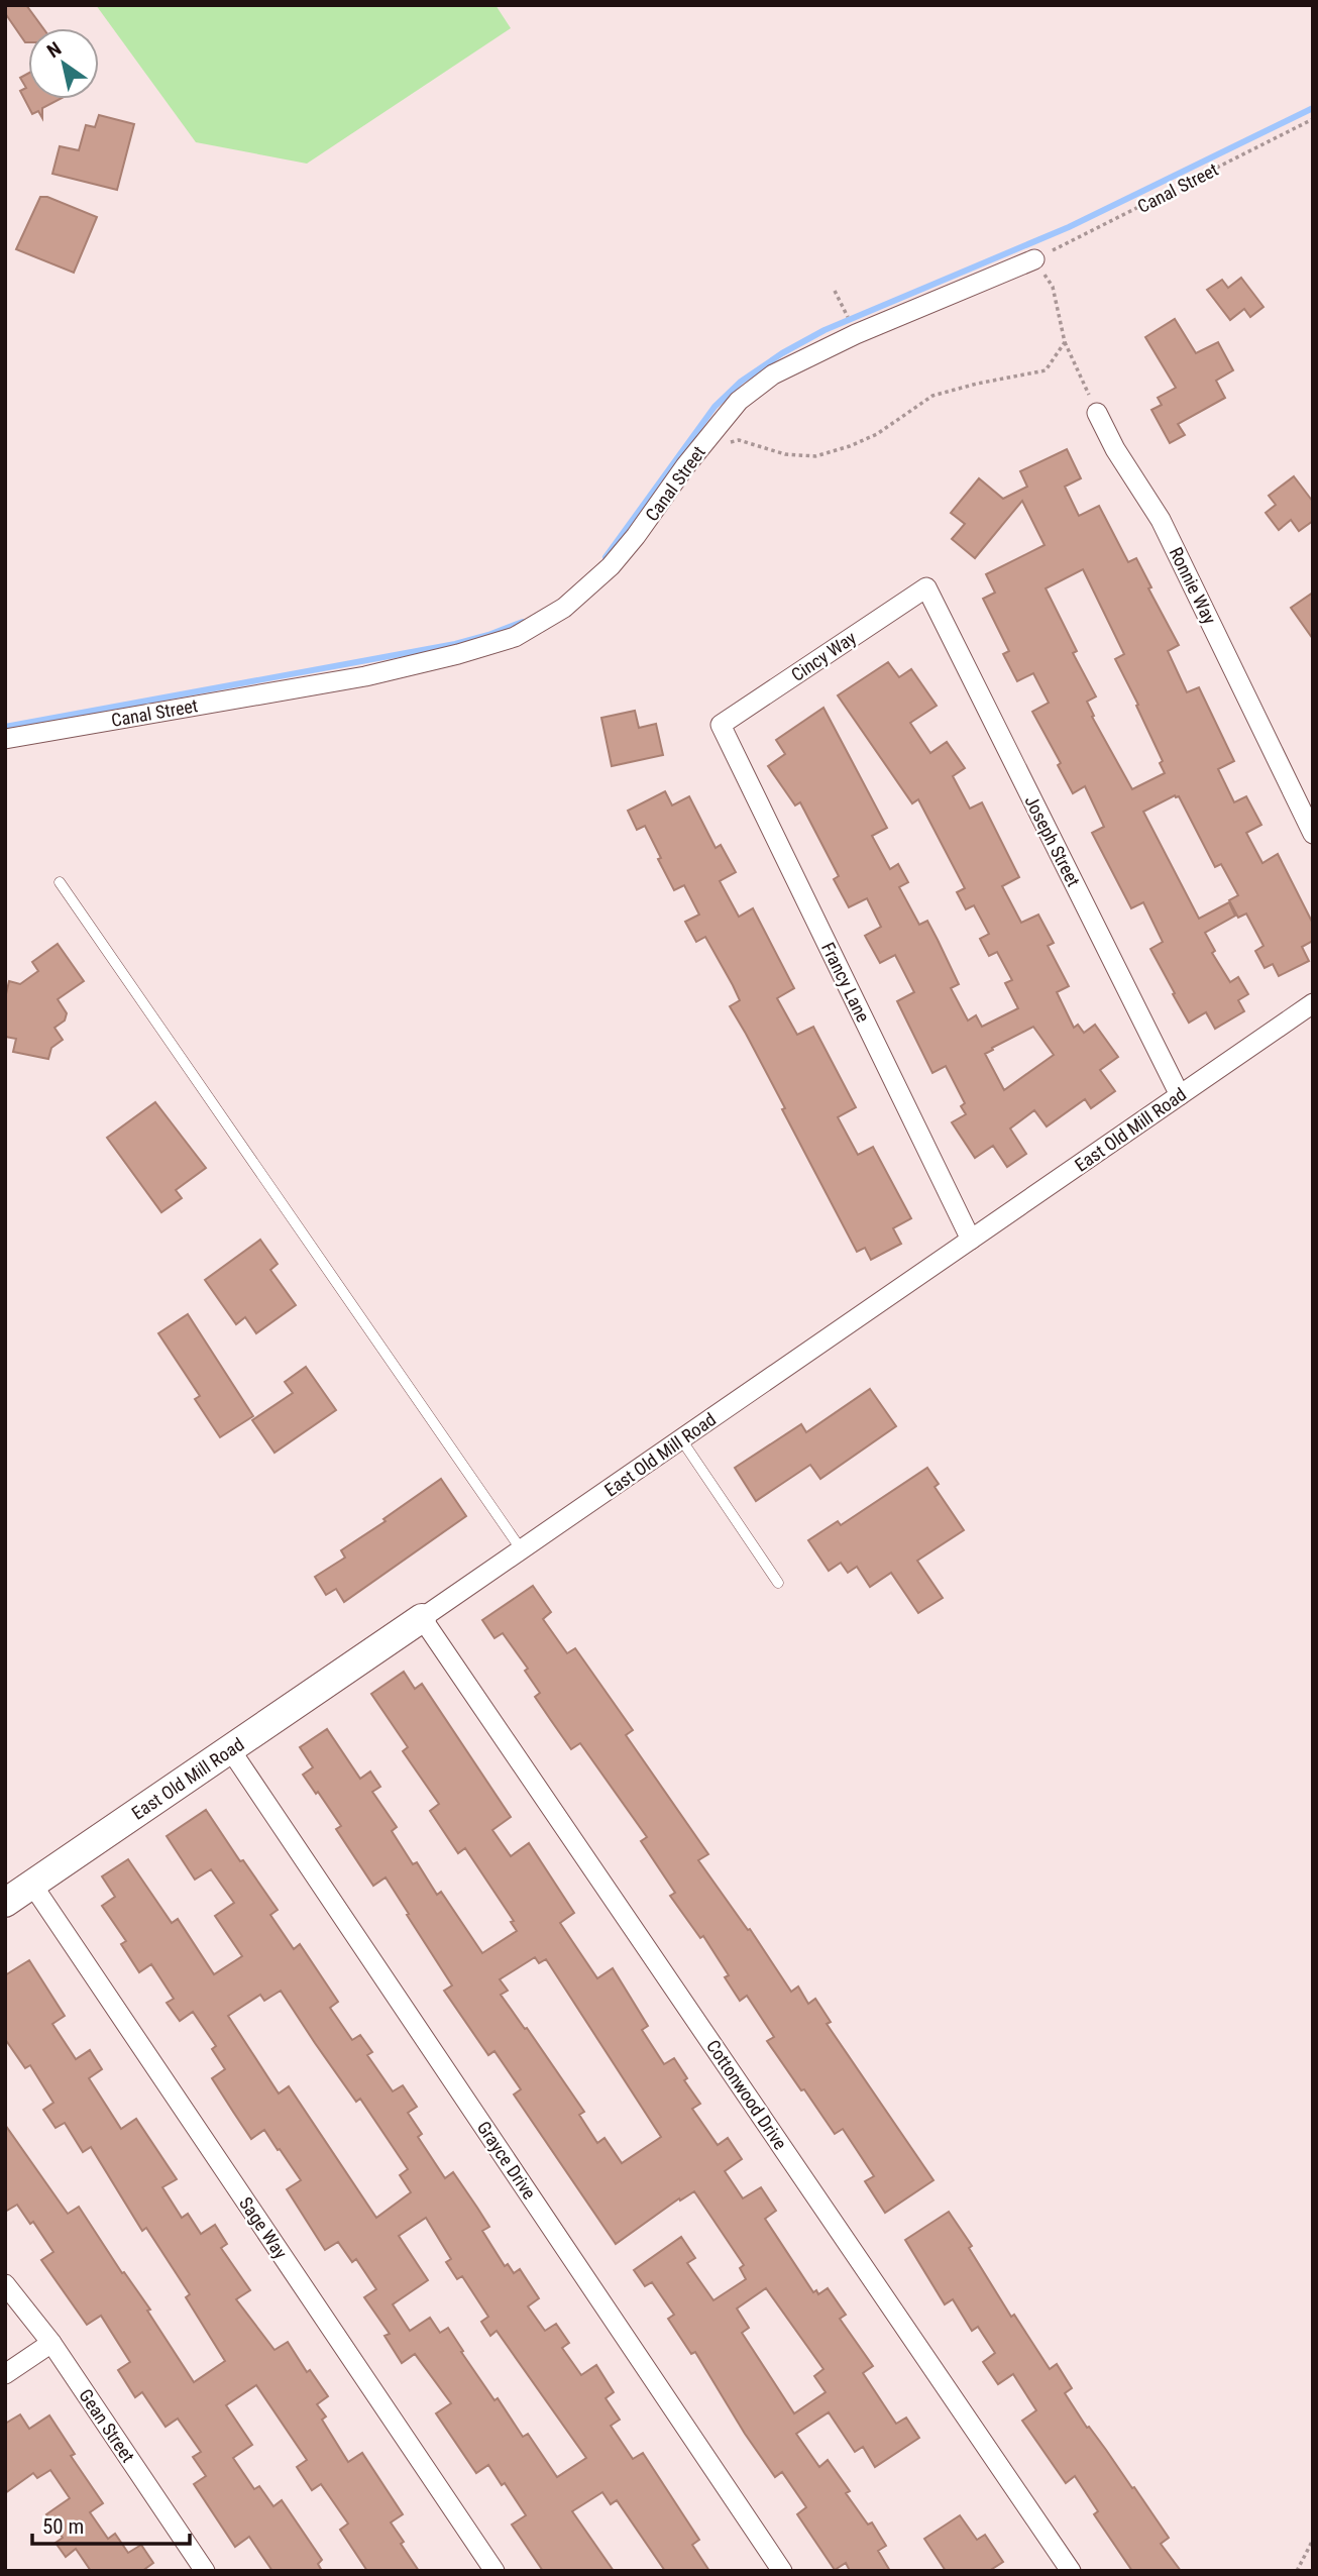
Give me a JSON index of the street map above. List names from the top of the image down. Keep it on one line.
{"streets":{"street":["Canal Street","Ronnie Way","Cincy Way","Joseph Street","Francy Lane","East Old Mill Road","Cottonwood Drive","Grayce Drive","Sage Way","Gean Street"]},"crossings":[["Cincy Way","Joseph Street"],["Cincy Way","Francy Lane"],["Joseph Street","East Old Mill Road"],["Francy Lane","East Old Mill Road"],["East Old Mill Road","Cottonwood Drive"],["East Old Mill Road","Grayce Drive"],["East Old Mill Road","Sage Way"]],"scale_bar":"50 m","north":"top left"}
